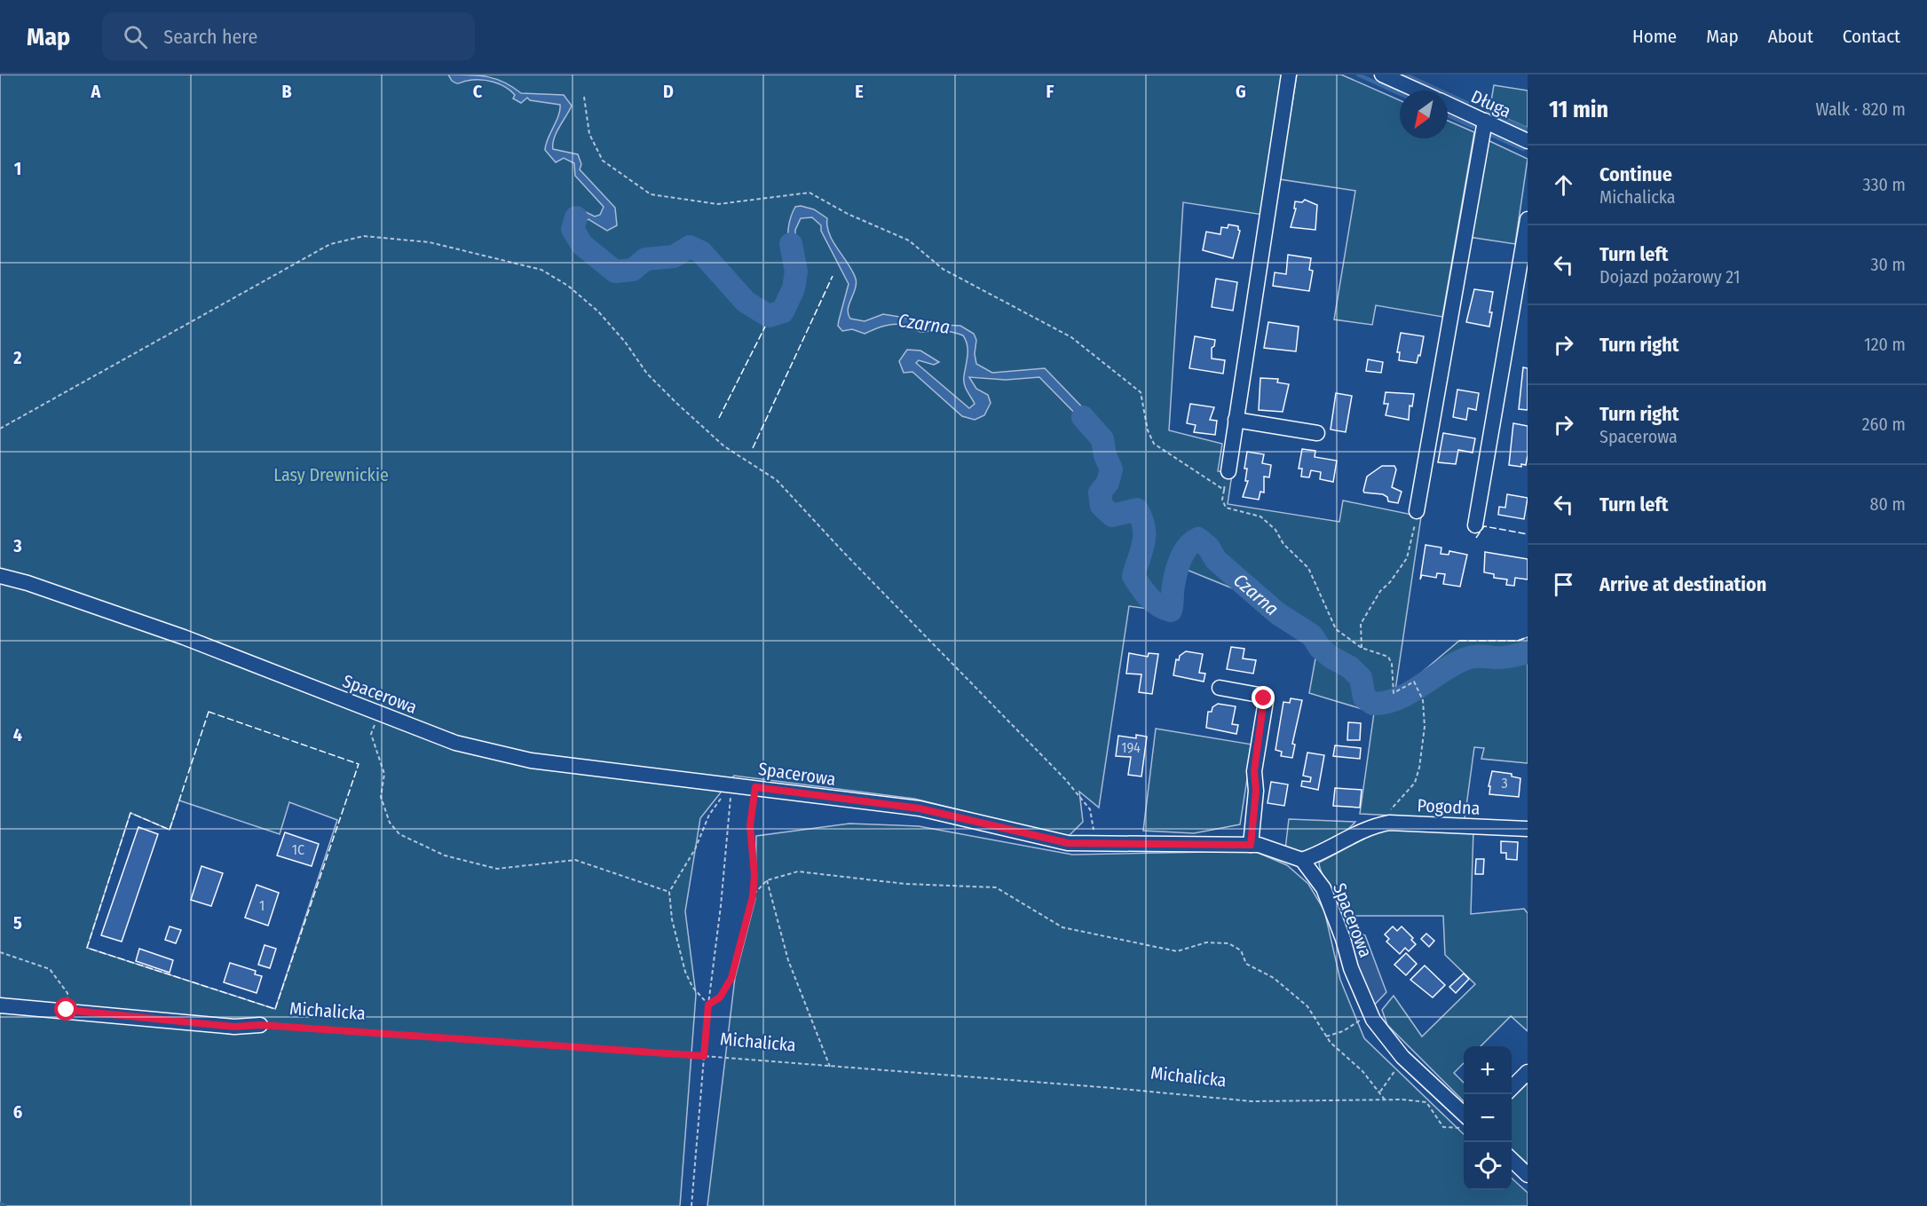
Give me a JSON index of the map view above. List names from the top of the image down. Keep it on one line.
{"streets":{"street":["Długa","Spacerowa","Pogodna"],"path":["Michalicka"]},"crossings":[["Spacerowa","Pogodna"]],"water":["Czarna"],"parks":["Lasy Drewnickie"],"house_numbers":["194","3","1C","1"],"north":"bottom left","page":{"header":"Map","search":"Search here","nav":["Home","Map","About","Contact"],"heading":["11 min","Walk · 820 m"],"list":[["Continue","Michalicka","330 m"],["Turn left","Dojazd pożarowy 21","30 m"],["Turn right","120 m"],["Turn right","Spacerowa","260 m"],["Turn left","80 m"],"Arrive at destination"],"map_buttons":["+","−"]},"grid":{"columns":["A","B","C","D","E","F","G"],"rows":["1","2","3","4","5","6"]}}
